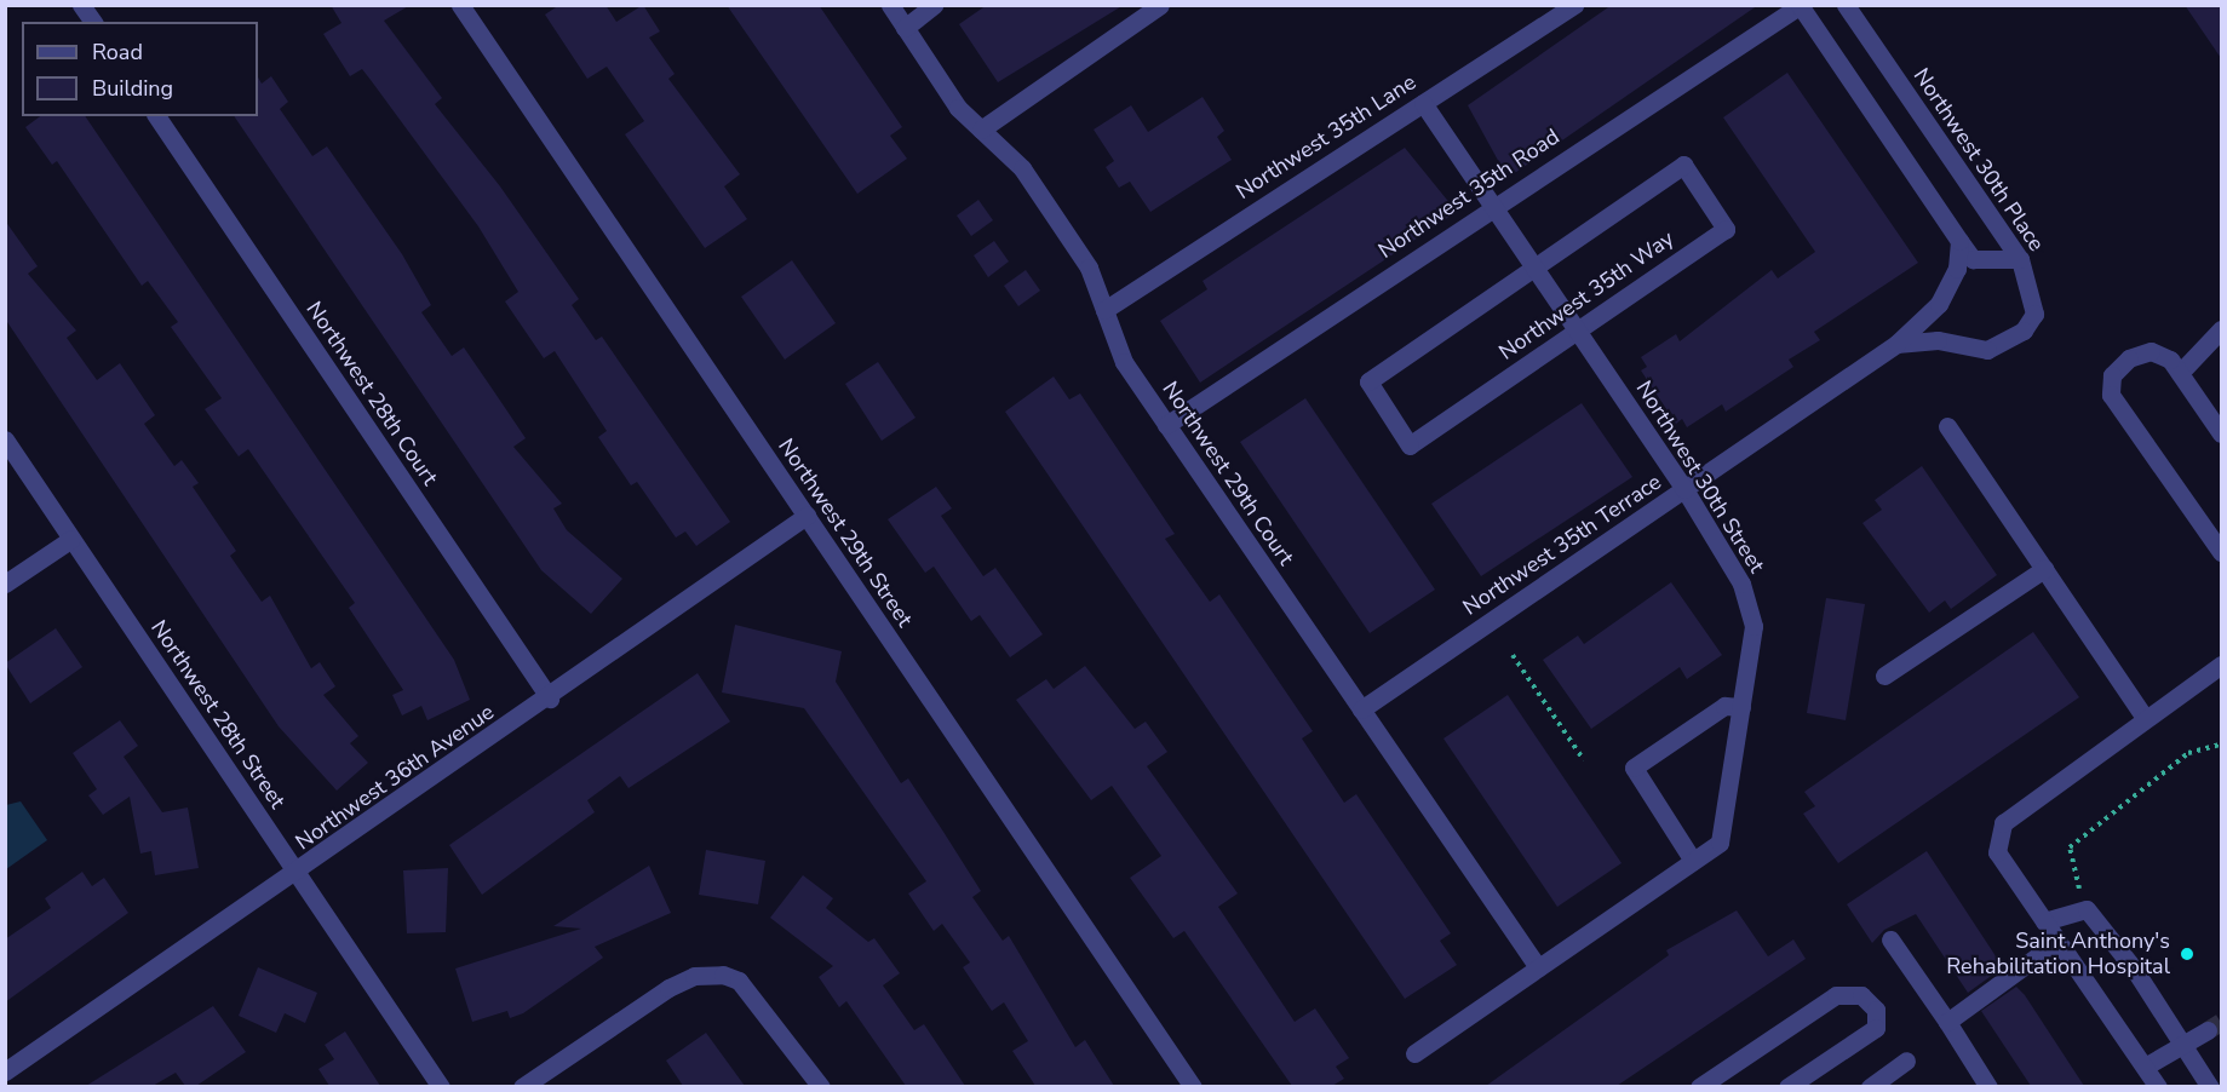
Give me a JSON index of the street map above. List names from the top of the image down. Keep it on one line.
{"streets":{"street":["Northwest 35th Lane","Northwest 30th Place","Northwest 35th Road","Northwest 35th Way","Northwest 28th Court","Northwest 29th Court","Northwest 30th Street","Northwest 29th Street","Northwest 35th Terrace","Northwest 28th Street","Northwest 36th Avenue"]},"crossings":[["Northwest 35th Lane","Northwest 29th Court"],["Northwest 35th Lane","Northwest 30th Street"],["Northwest 30th Place","Northwest 35th Terrace"],["Northwest 35th Road","Northwest 29th Court"],["Northwest 35th Road","Northwest 30th Street"],["Northwest 35th Way","Northwest 30th Street"],["Northwest 28th Court","Northwest 36th Avenue"],["Northwest 29th Court","Northwest 30th Street"],["Northwest 29th Court","Northwest 35th Terrace"],["Northwest 30th Street","Northwest 35th Terrace"],["Northwest 29th Street","Northwest 36th Avenue"],["Northwest 28th Street","Northwest 36th Avenue"]],"places":["Saint Anthony's Rehabilitation Hospital"],"legend":["Road","Building"]}
